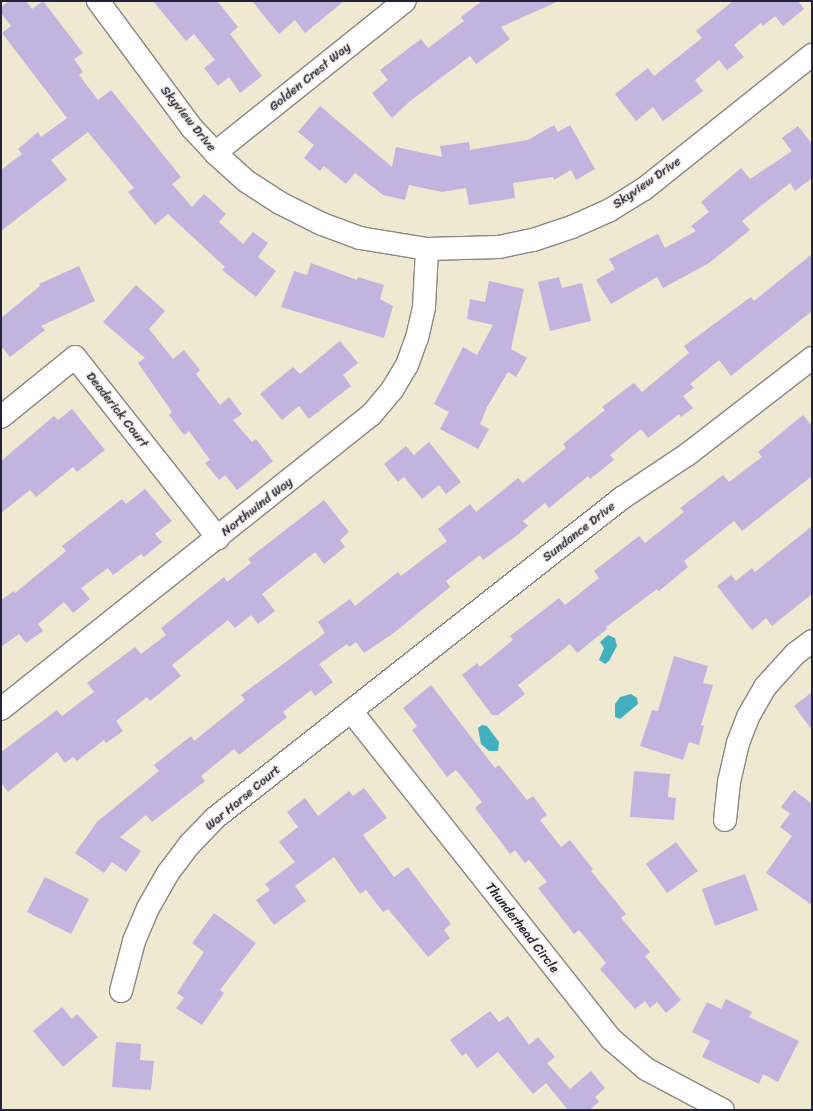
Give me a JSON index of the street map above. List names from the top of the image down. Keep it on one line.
{"streets":{"street":["Golden Crest Way","Skyview Drive","Deaderick Court","Northwind Way","Sundance Drive","War Horse Court","Thunderhead Circle"]},"crossings":[["Golden Crest Way","Skyview Drive"],["Skyview Drive","Northwind Way"],["Deaderick Court","Northwind Way"],["Sundance Drive","War Horse Court"],["Sundance Drive","Thunderhead Circle"],["War Horse Court","Thunderhead Circle"]]}
